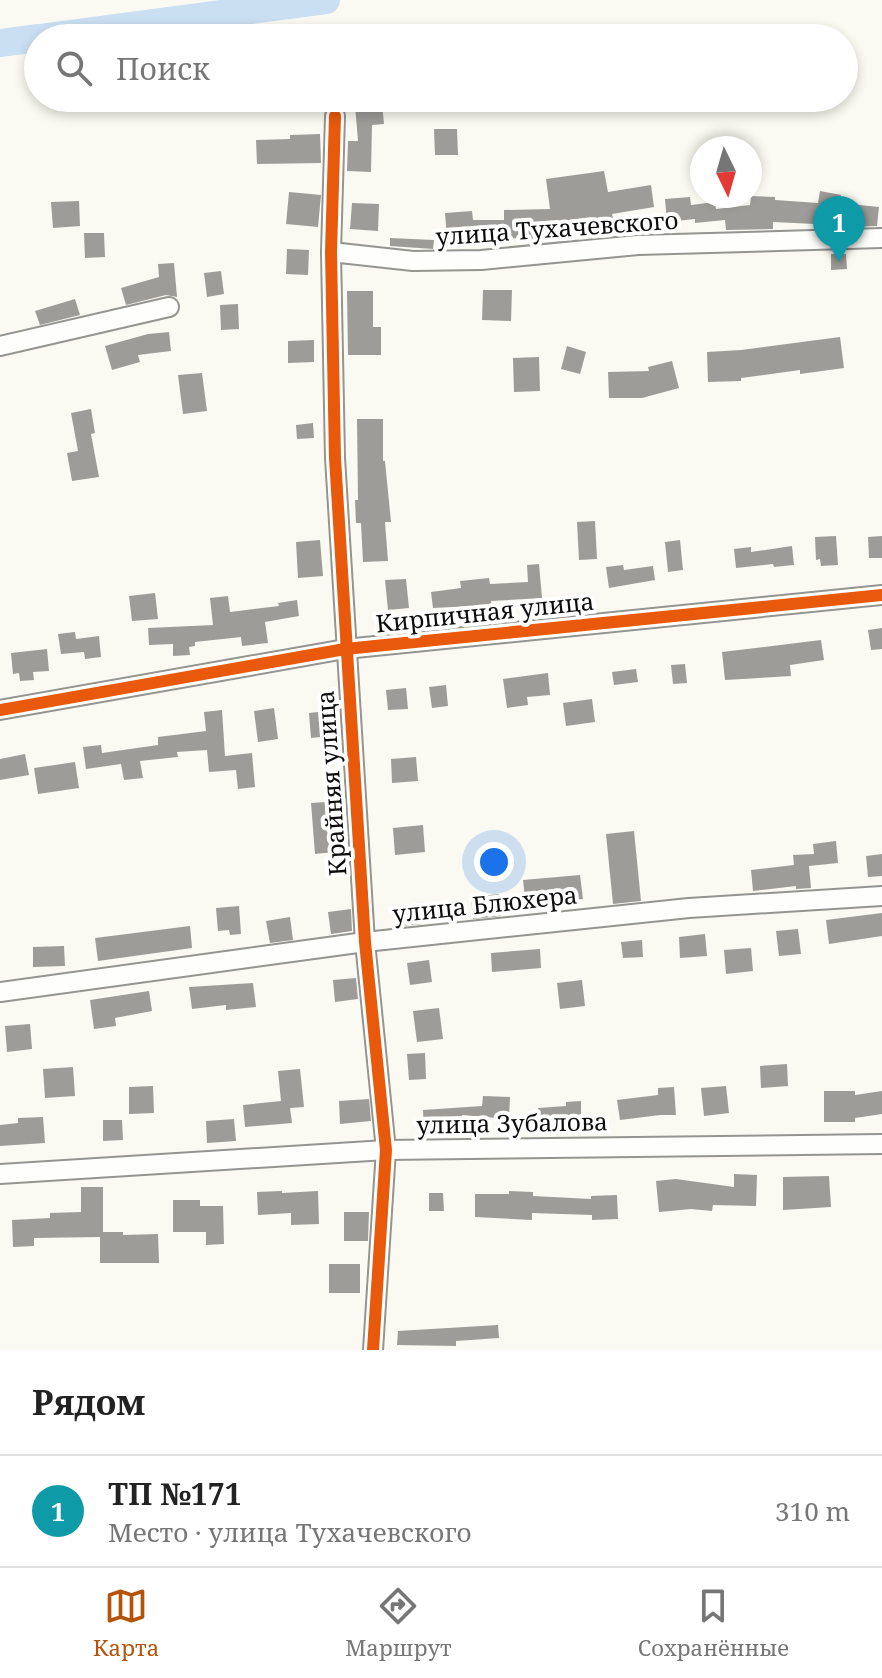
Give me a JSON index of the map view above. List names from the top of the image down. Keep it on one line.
{"streets":{"street":["улица Тухачевского","Кирпичная улица","Крайняя улица","улица Блюхера","улица Зубалова"]},"crossings":[["улица Тухачевского","Крайняя улица"],["Кирпичная улица","Крайняя улица"],["Крайняя улица","улица Блюхера"],["Крайняя улица","улица Зубалова"]],"north":"bottom","page":{"search":"Поиск","pins":"1","heading":"Рядом","list":[{"mark":"1","name":"ТП №171","note":"Место · улица Тухачевского","value":"310 m"}],"nav":["Карта","Маршрут","Сохранённые"]}}
